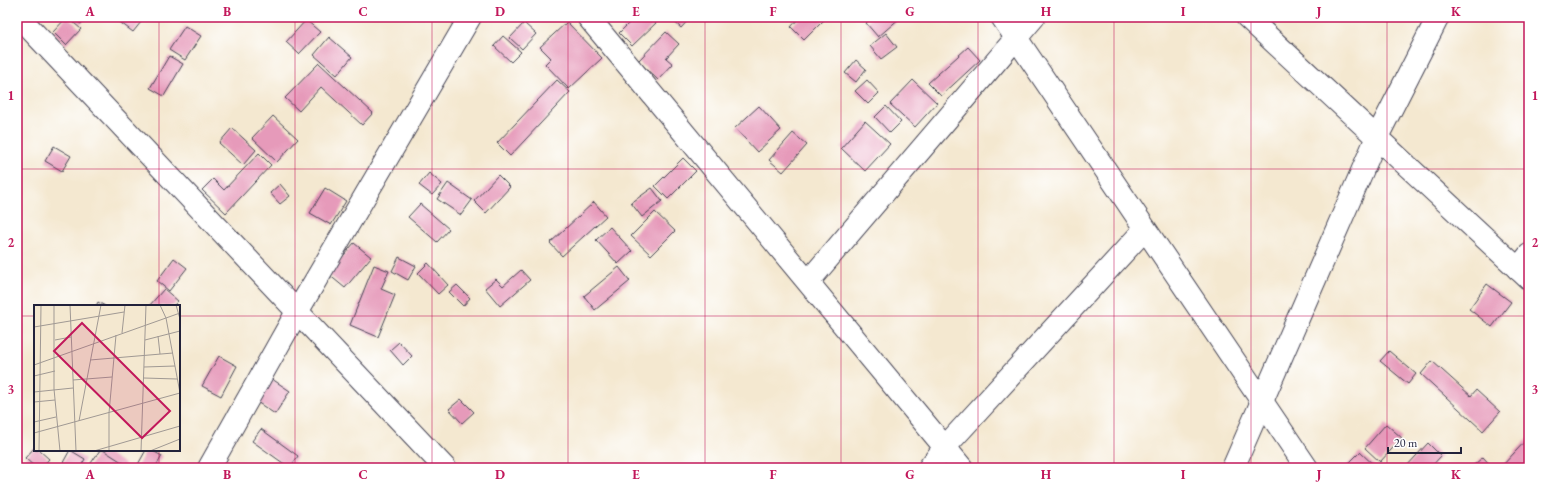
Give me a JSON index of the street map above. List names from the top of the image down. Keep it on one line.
{"scale_bar":"20 m","grid":{"columns":["A","B","C","D","E","F","G","H","I","J","K"],"rows":["1","2","3"]}}
